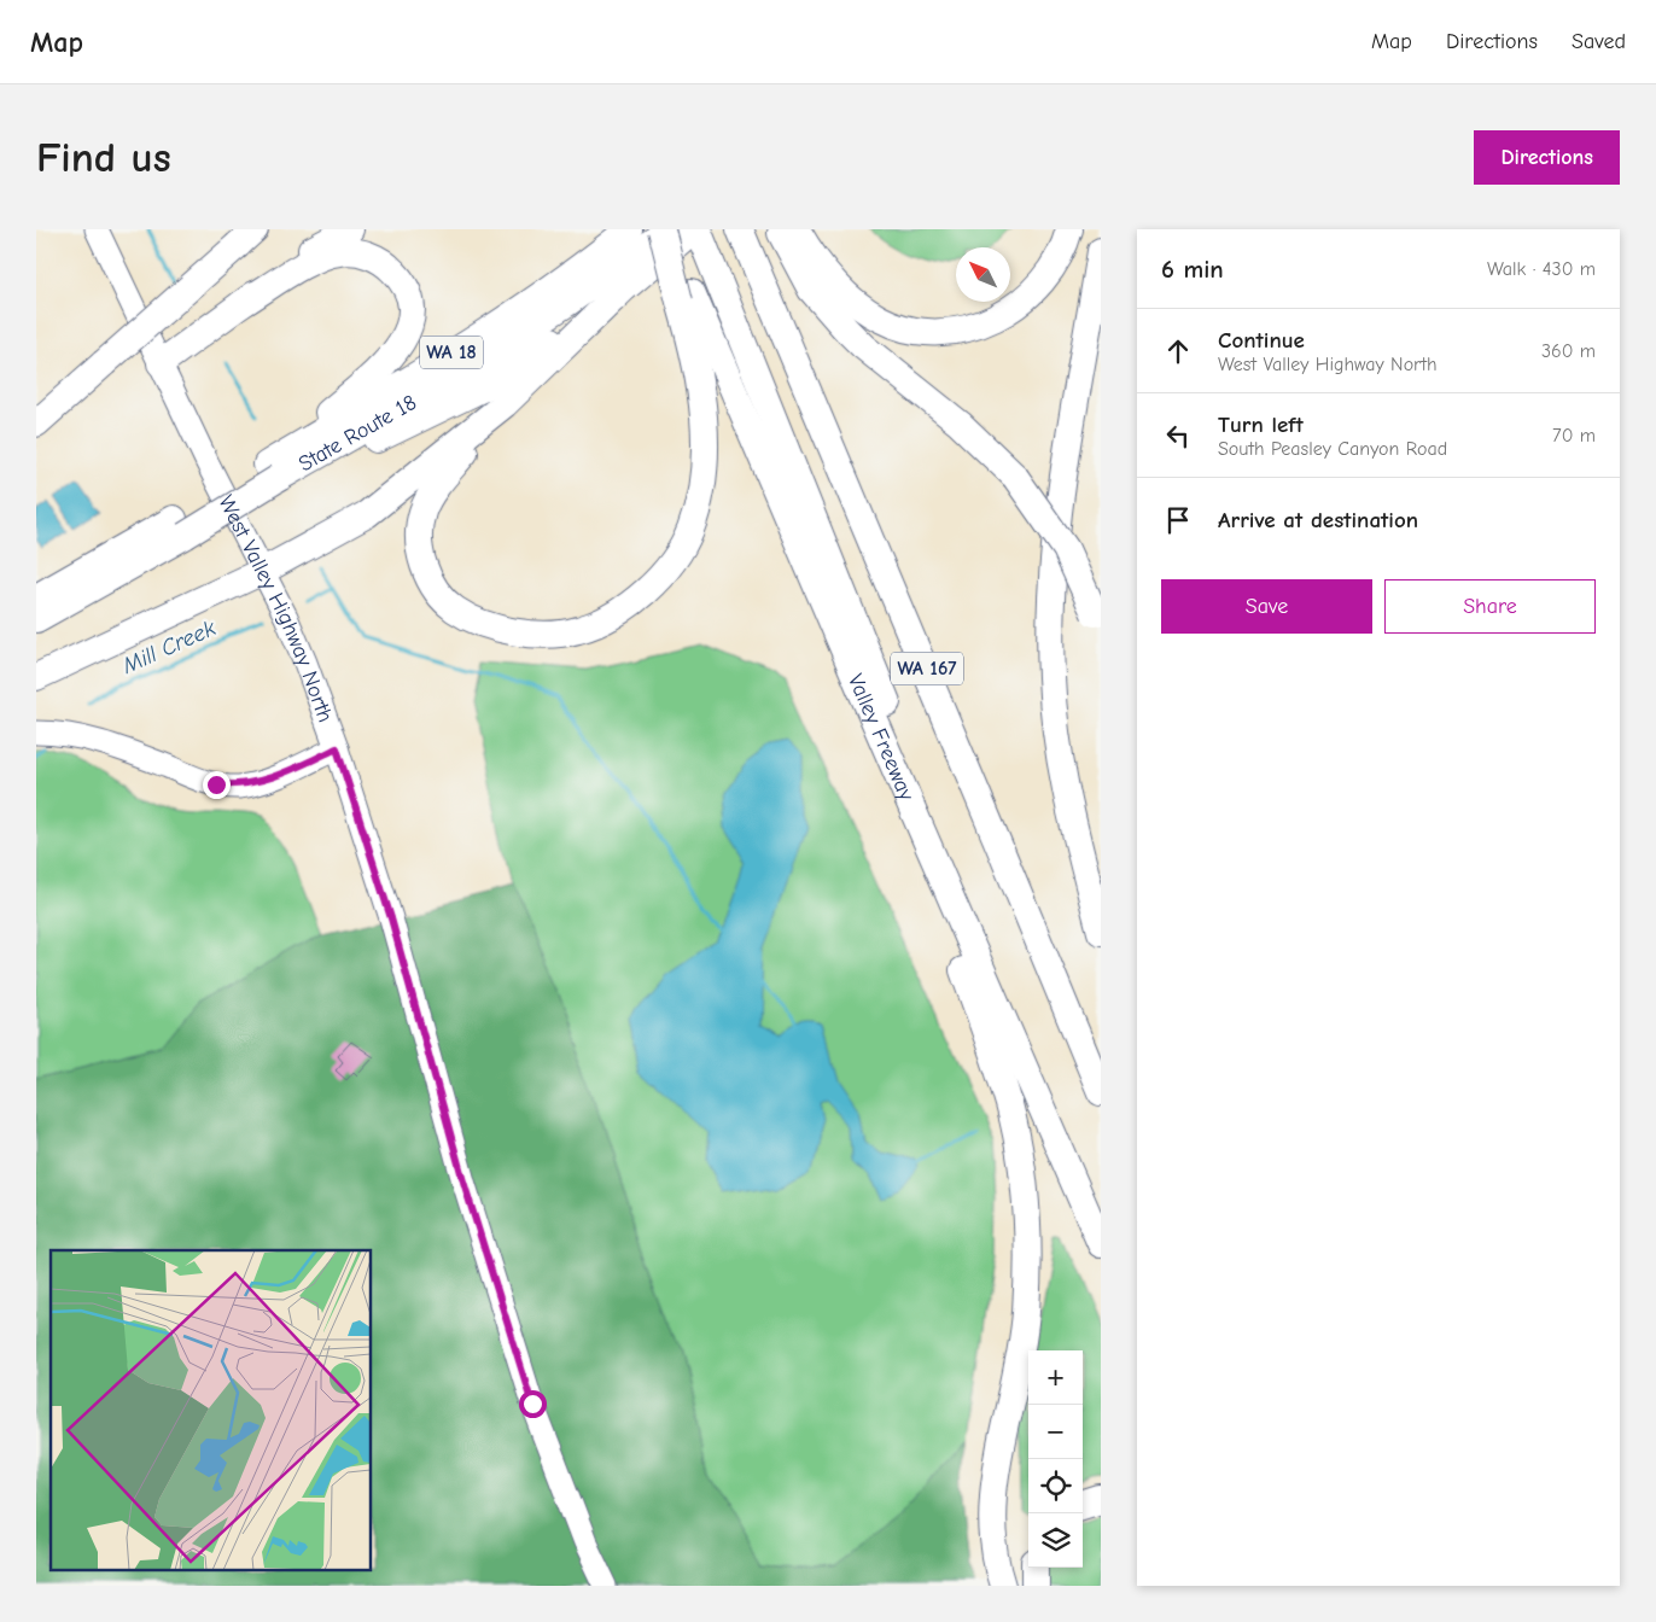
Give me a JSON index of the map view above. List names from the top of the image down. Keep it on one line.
{"streets":{"highway":["WA 18","State Route 18","WA 167","Valley Freeway"],"main road":["West Valley Highway North"]},"water":["Mill Creek"],"north":"top left","page":{"header":"Map","nav":["Map","Directions","Saved"],"buttons":["Directions",["Save","Share"]],"title":"Find us","heading":["6 min","Walk · 430 m"],"list":[["Continue","West Valley Highway North","360 m"],["Turn left","South Peasley Canyon Road","70 m"],"Arrive at destination"],"map_buttons":["+","−"]}}
